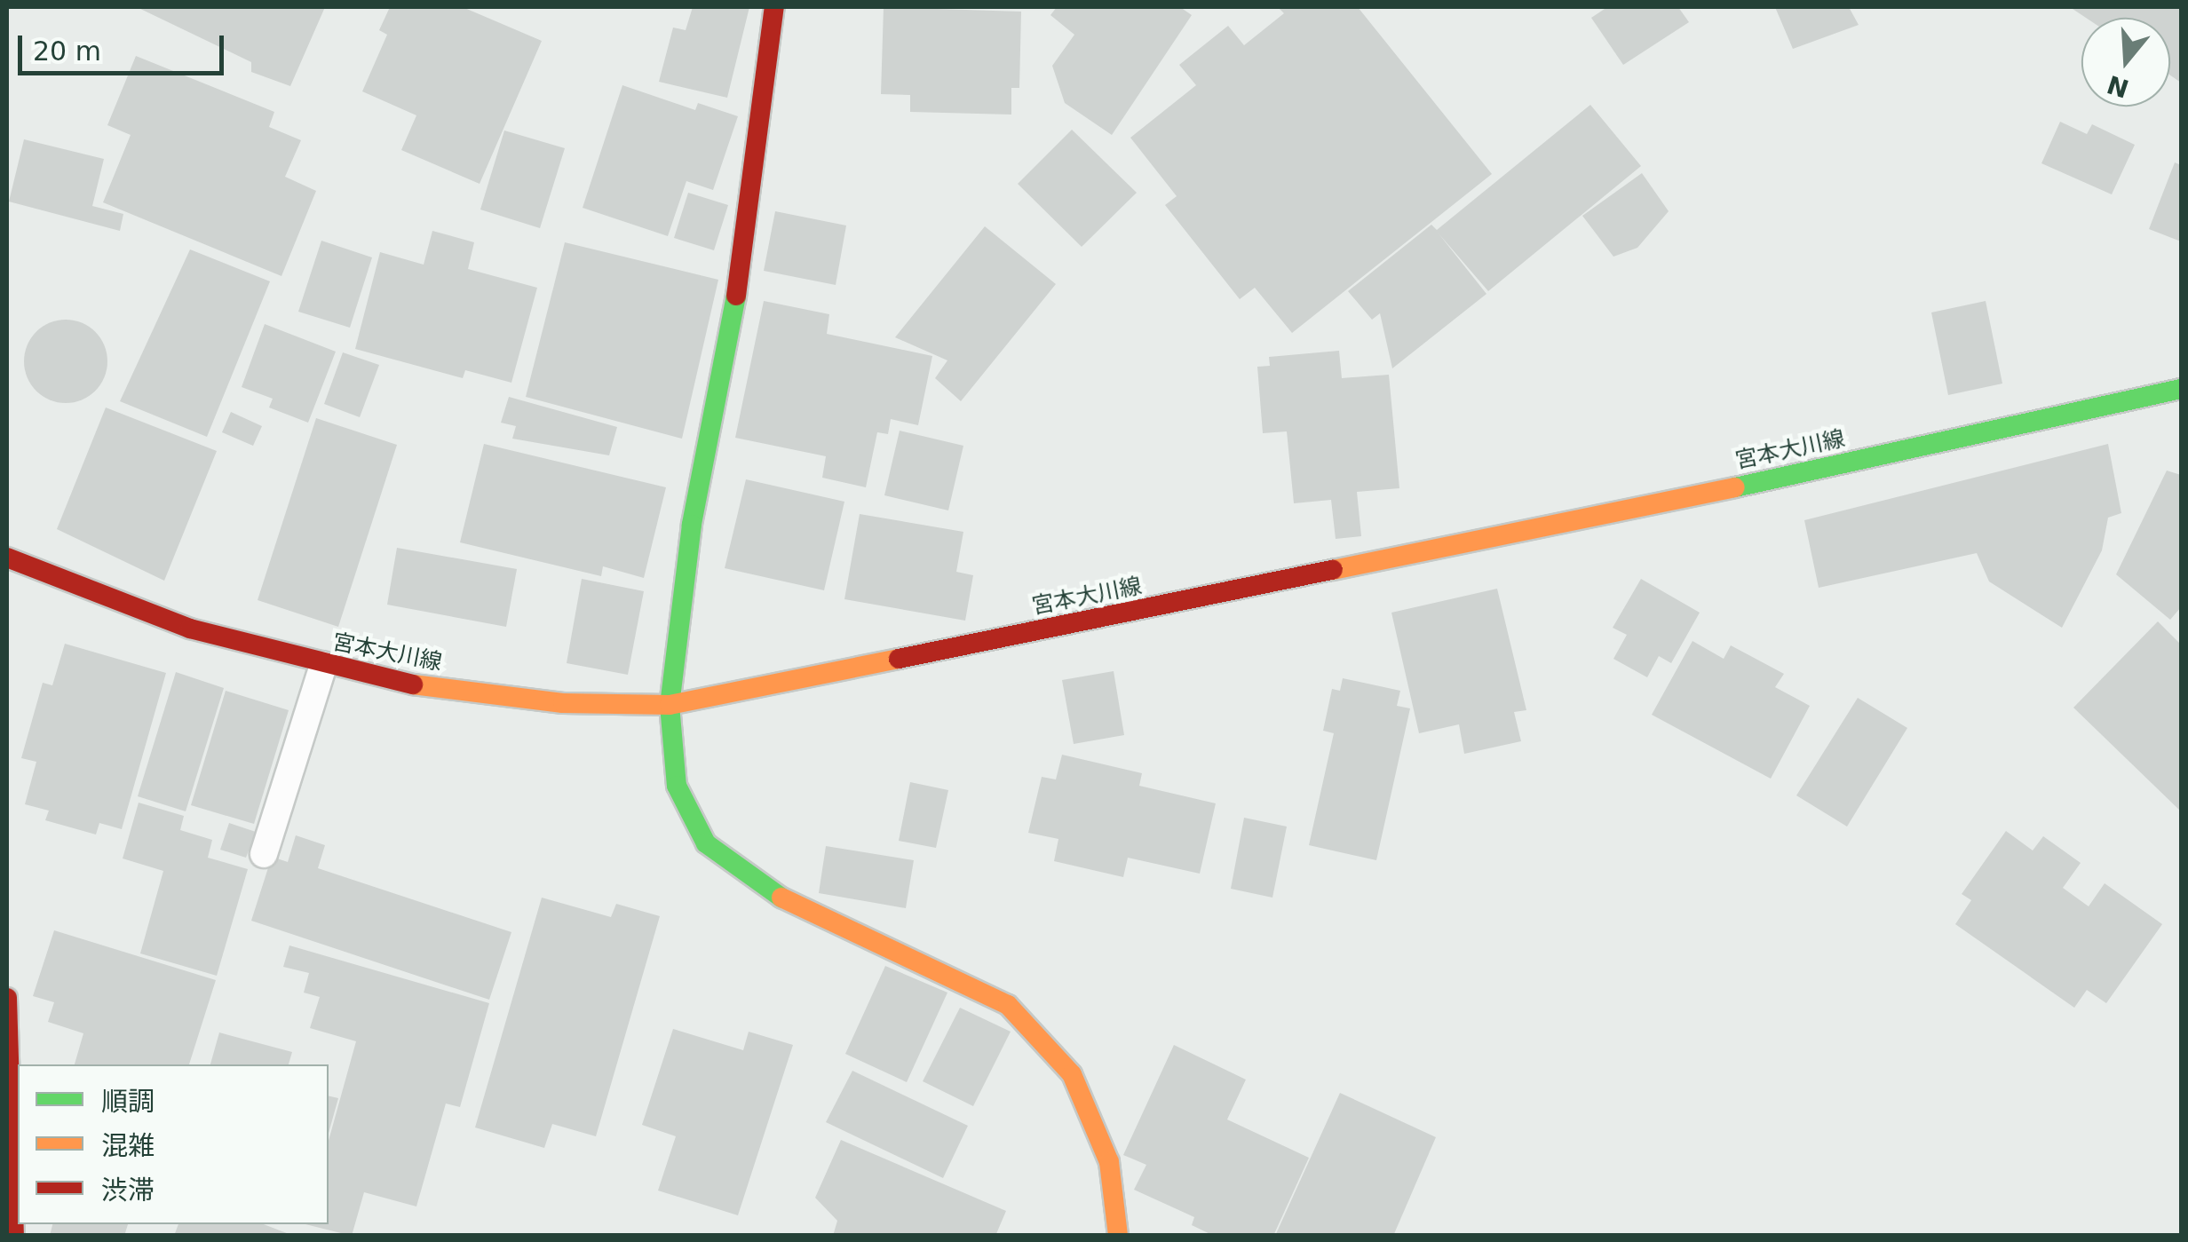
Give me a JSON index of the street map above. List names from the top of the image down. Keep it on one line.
{"streets":{"main road":["宮本大川線"]},"legend":["順調","混雑","渋滞"],"scale_bar":"20 m","north":"bottom"}
